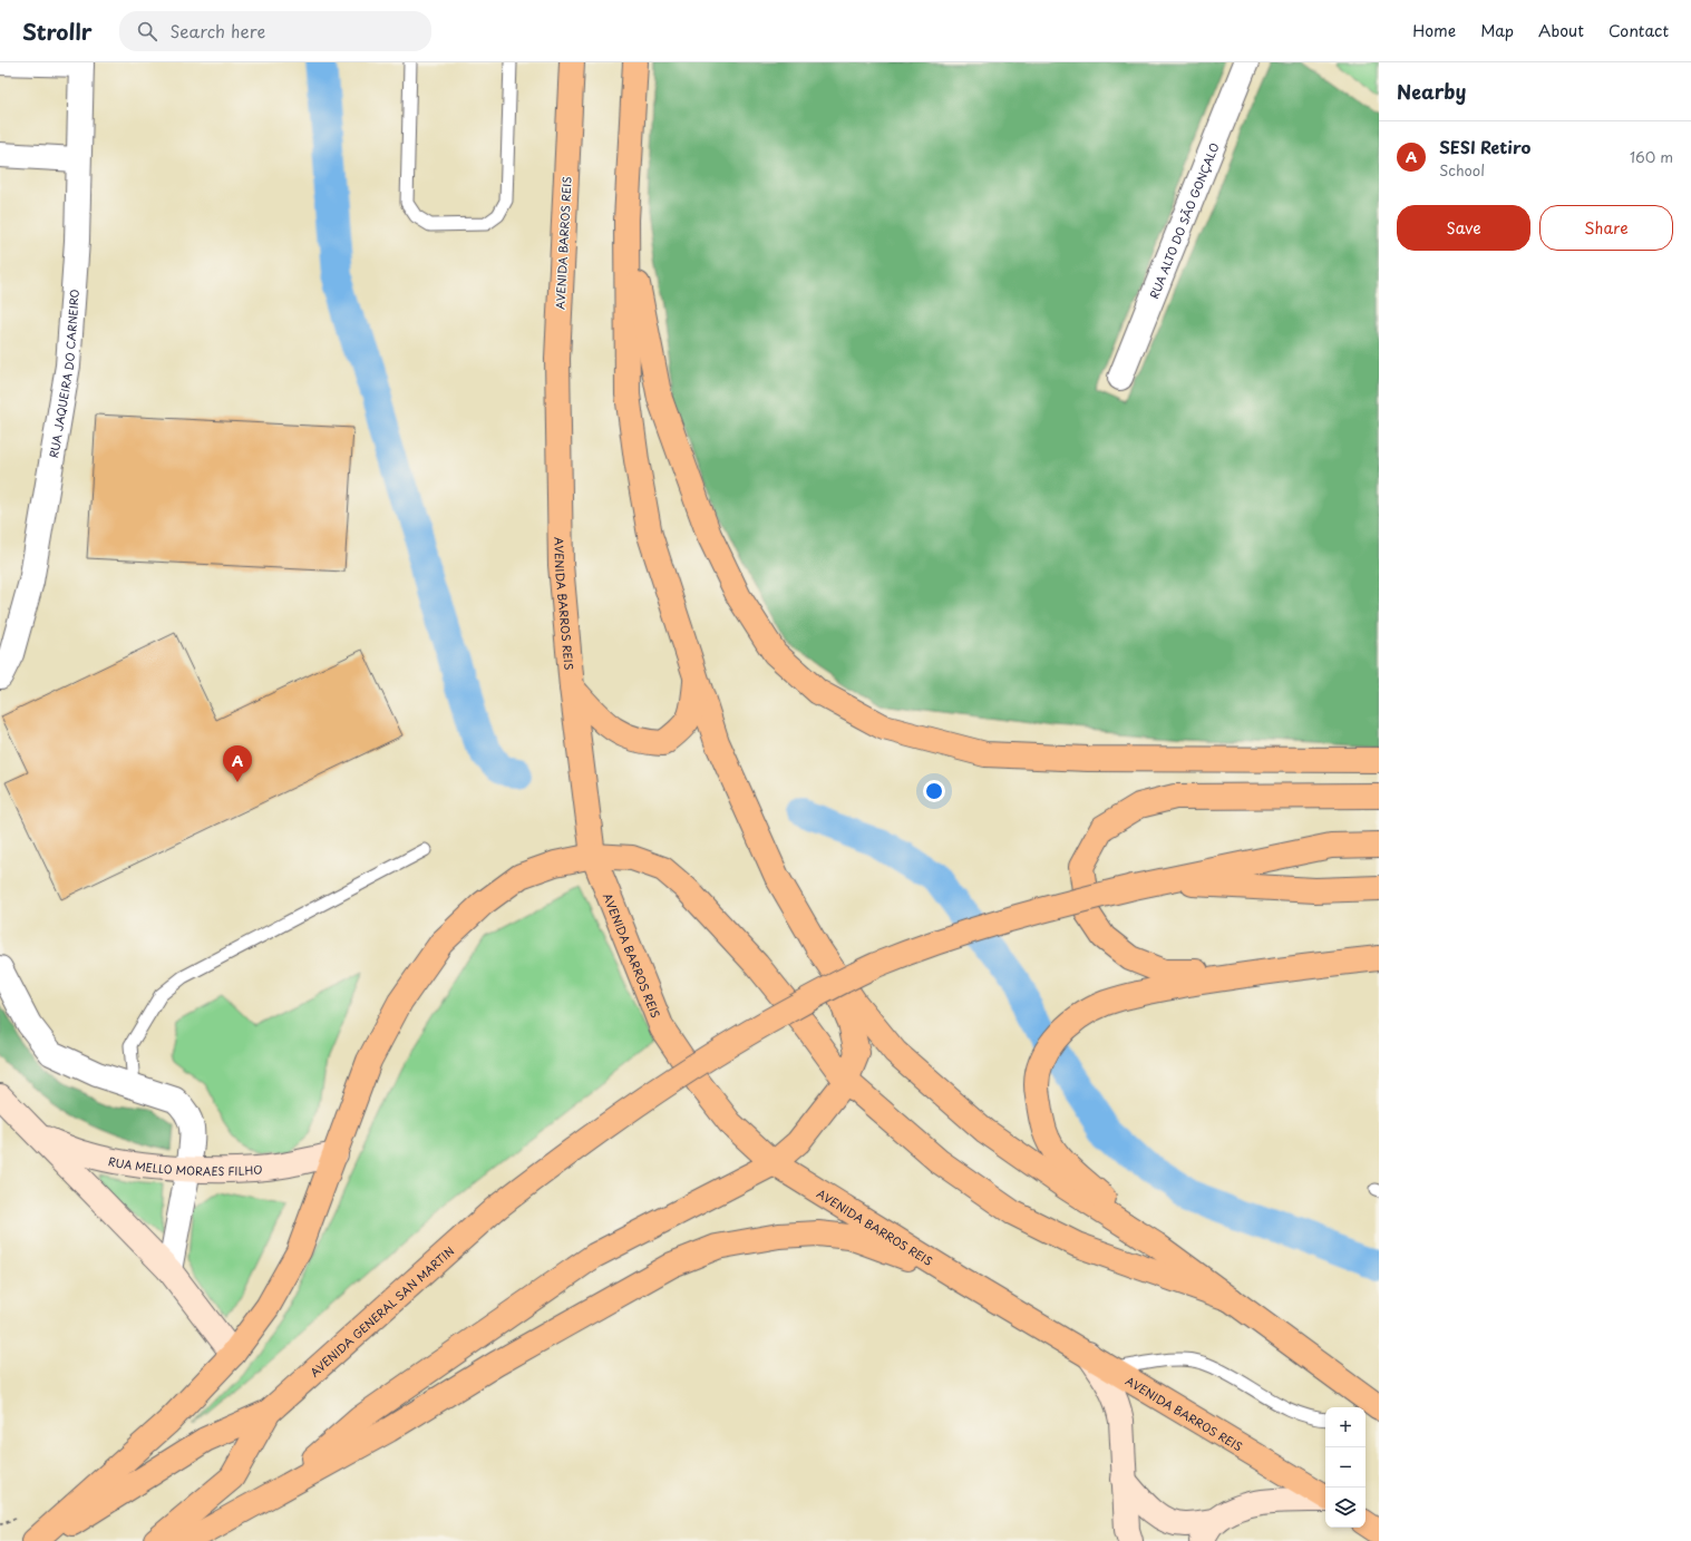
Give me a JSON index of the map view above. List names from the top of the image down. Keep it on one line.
{"streets":{"main road":["AVENIDA BARROS REIS","RUA MELLO MORAES FILHO","AVENIDA GENERAL SAN MARTIN"],"street":["RUA ALTO DO SÃO GONÇALO","RUA JAQUEIRA DO CARNEIRO"]},"page":{"header":"Strollr","search":"Search here","nav":["Home","Map","About","Contact"],"heading":"Nearby","list":[{"mark":"A","name":"SESI Retiro","note":"School","value":"160 m"}],"buttons":["Save","Share"],"pins":"A","map_buttons":["+","−"]}}
